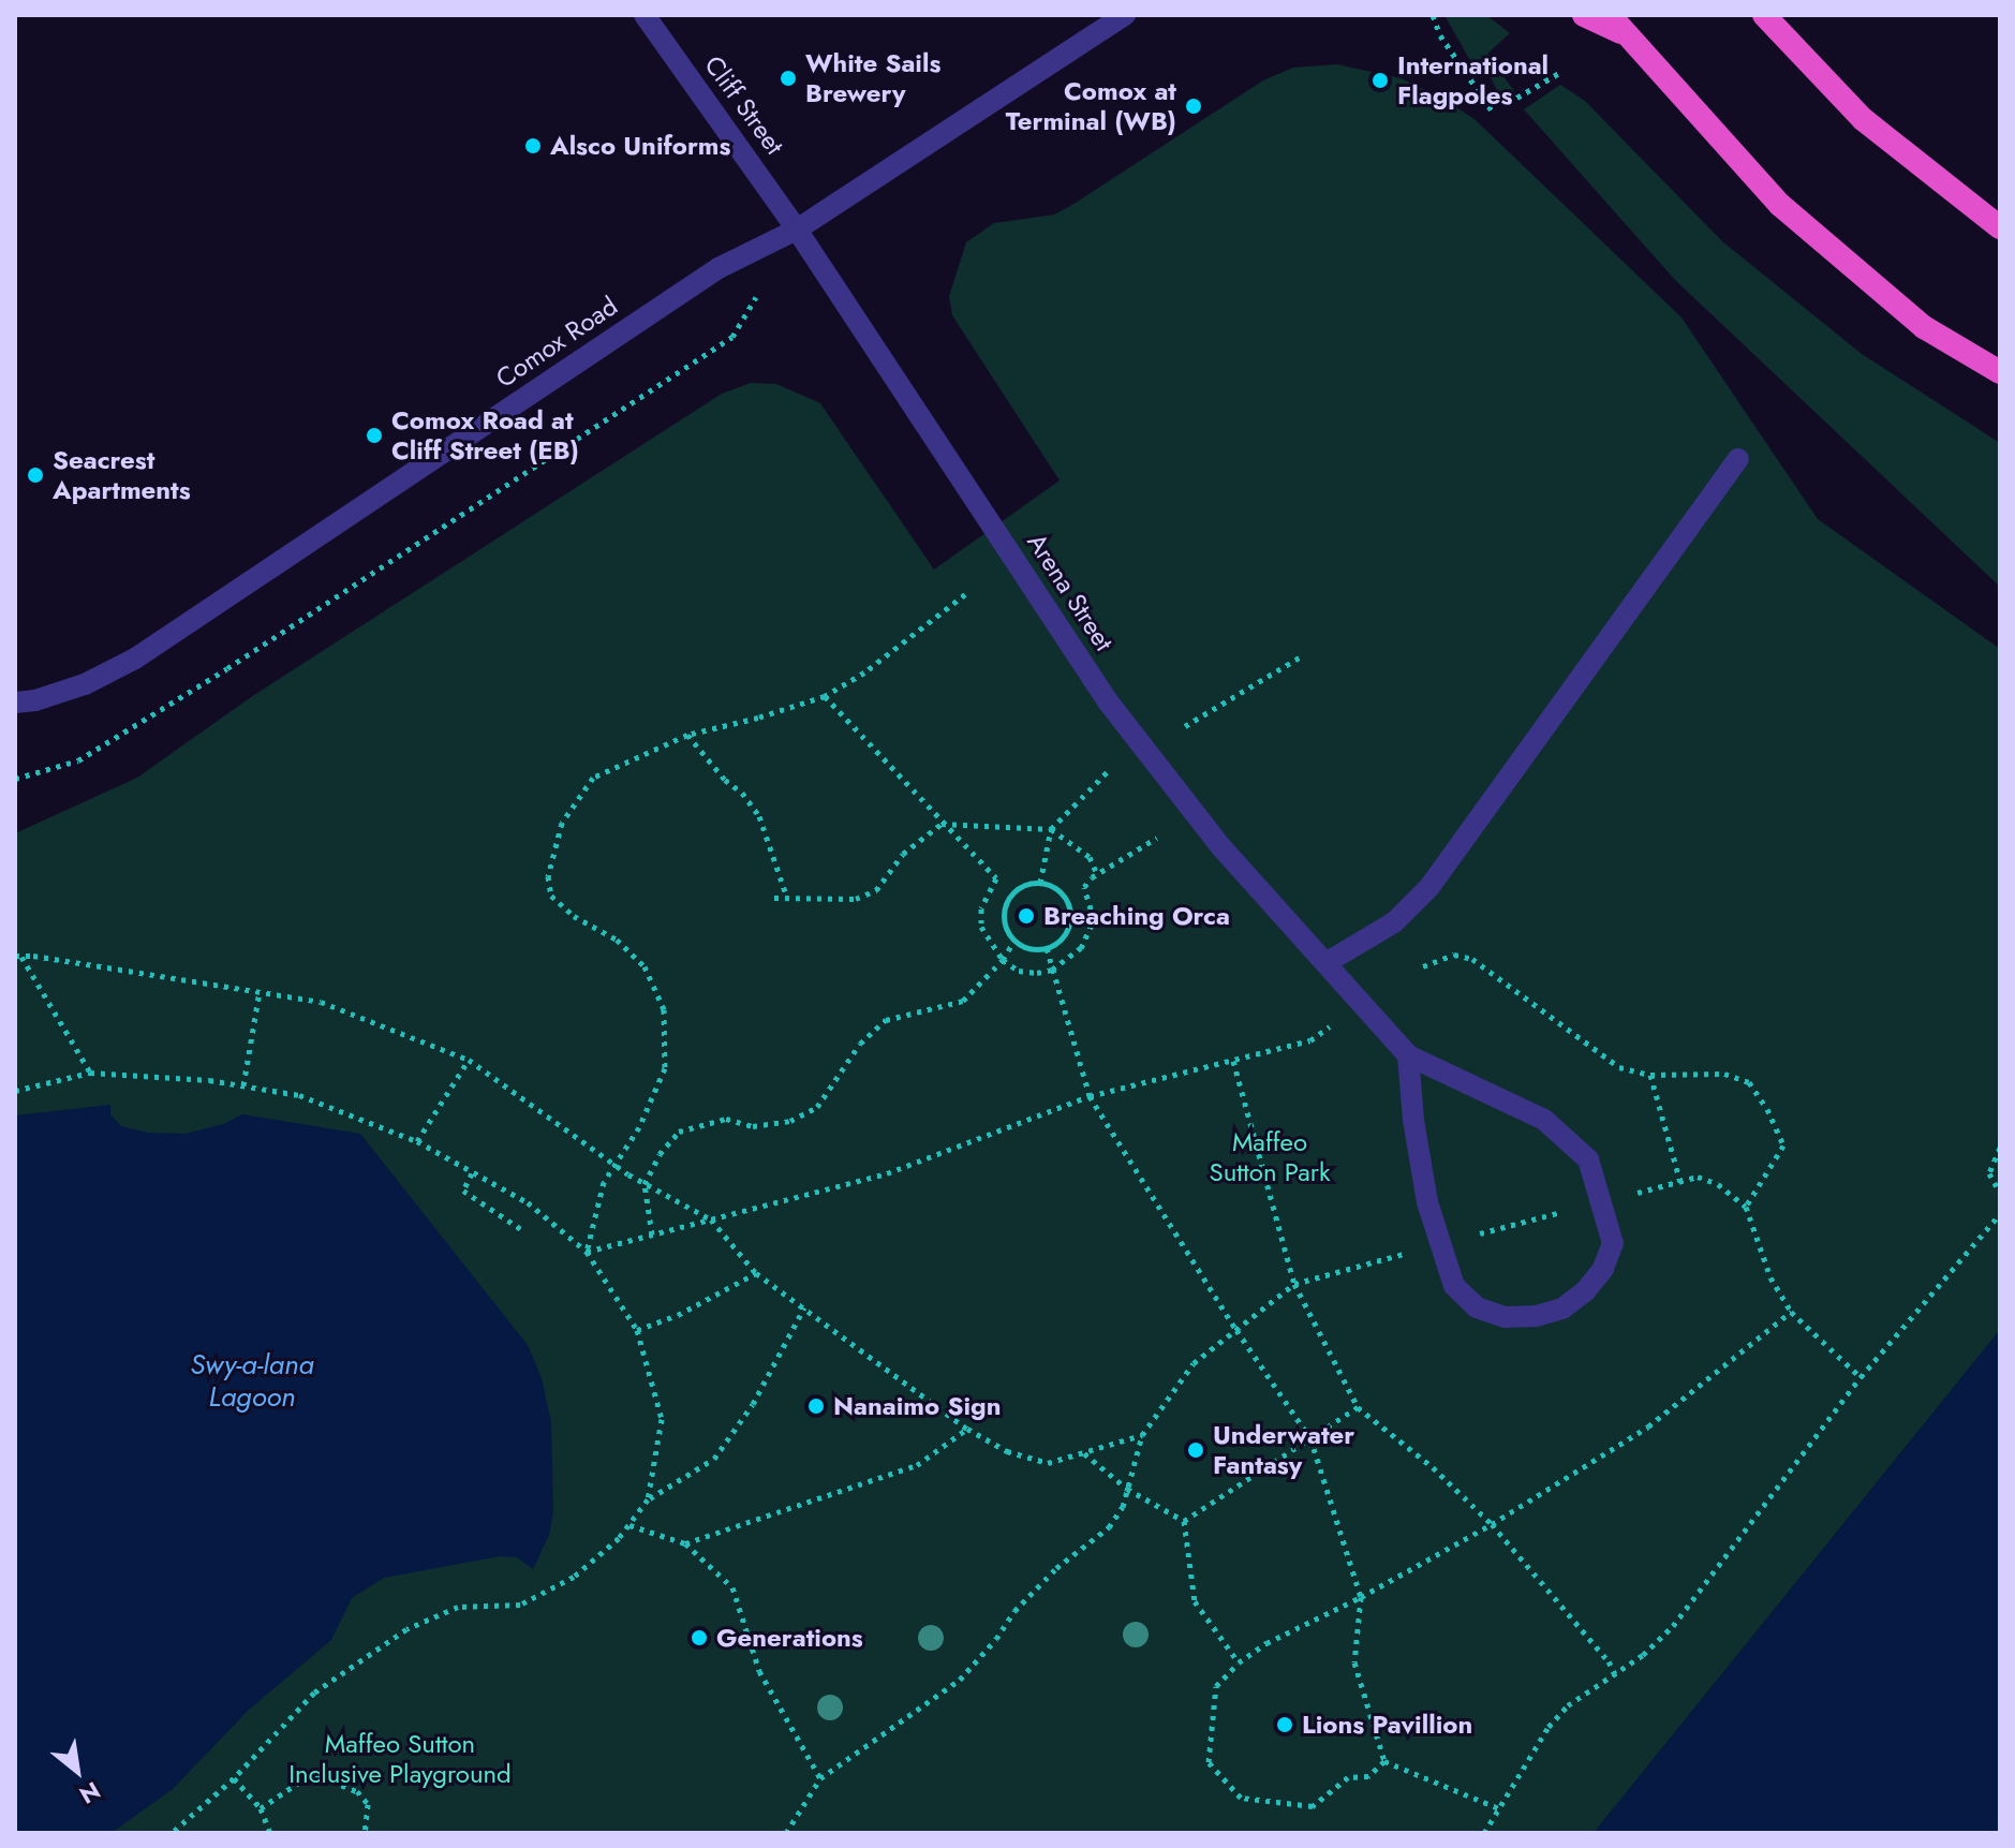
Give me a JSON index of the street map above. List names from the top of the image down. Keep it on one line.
{"streets":{"street":["Cliff Street","Comox Road","Arena Street"]},"crossings":[["Cliff Street","Comox Road"],["Cliff Street","Arena Street"],["Comox Road","Arena Street"]],"water":["Swy-a-lana Lagoon"],"parks":["Maffeo Sutton Park","Maffeo Sutton Inclusive Playground"],"places":["White Sails Brewery","International Flagpoles","Comox at Terminal (WB)","Alsco Uniforms","Comox Road at Cliff Street (EB)","Seacrest Apartments","Breaching Orca","Nanaimo Sign","Underwater Fantasy","Generations","Lions Pavillion"],"north":"bottom right"}
